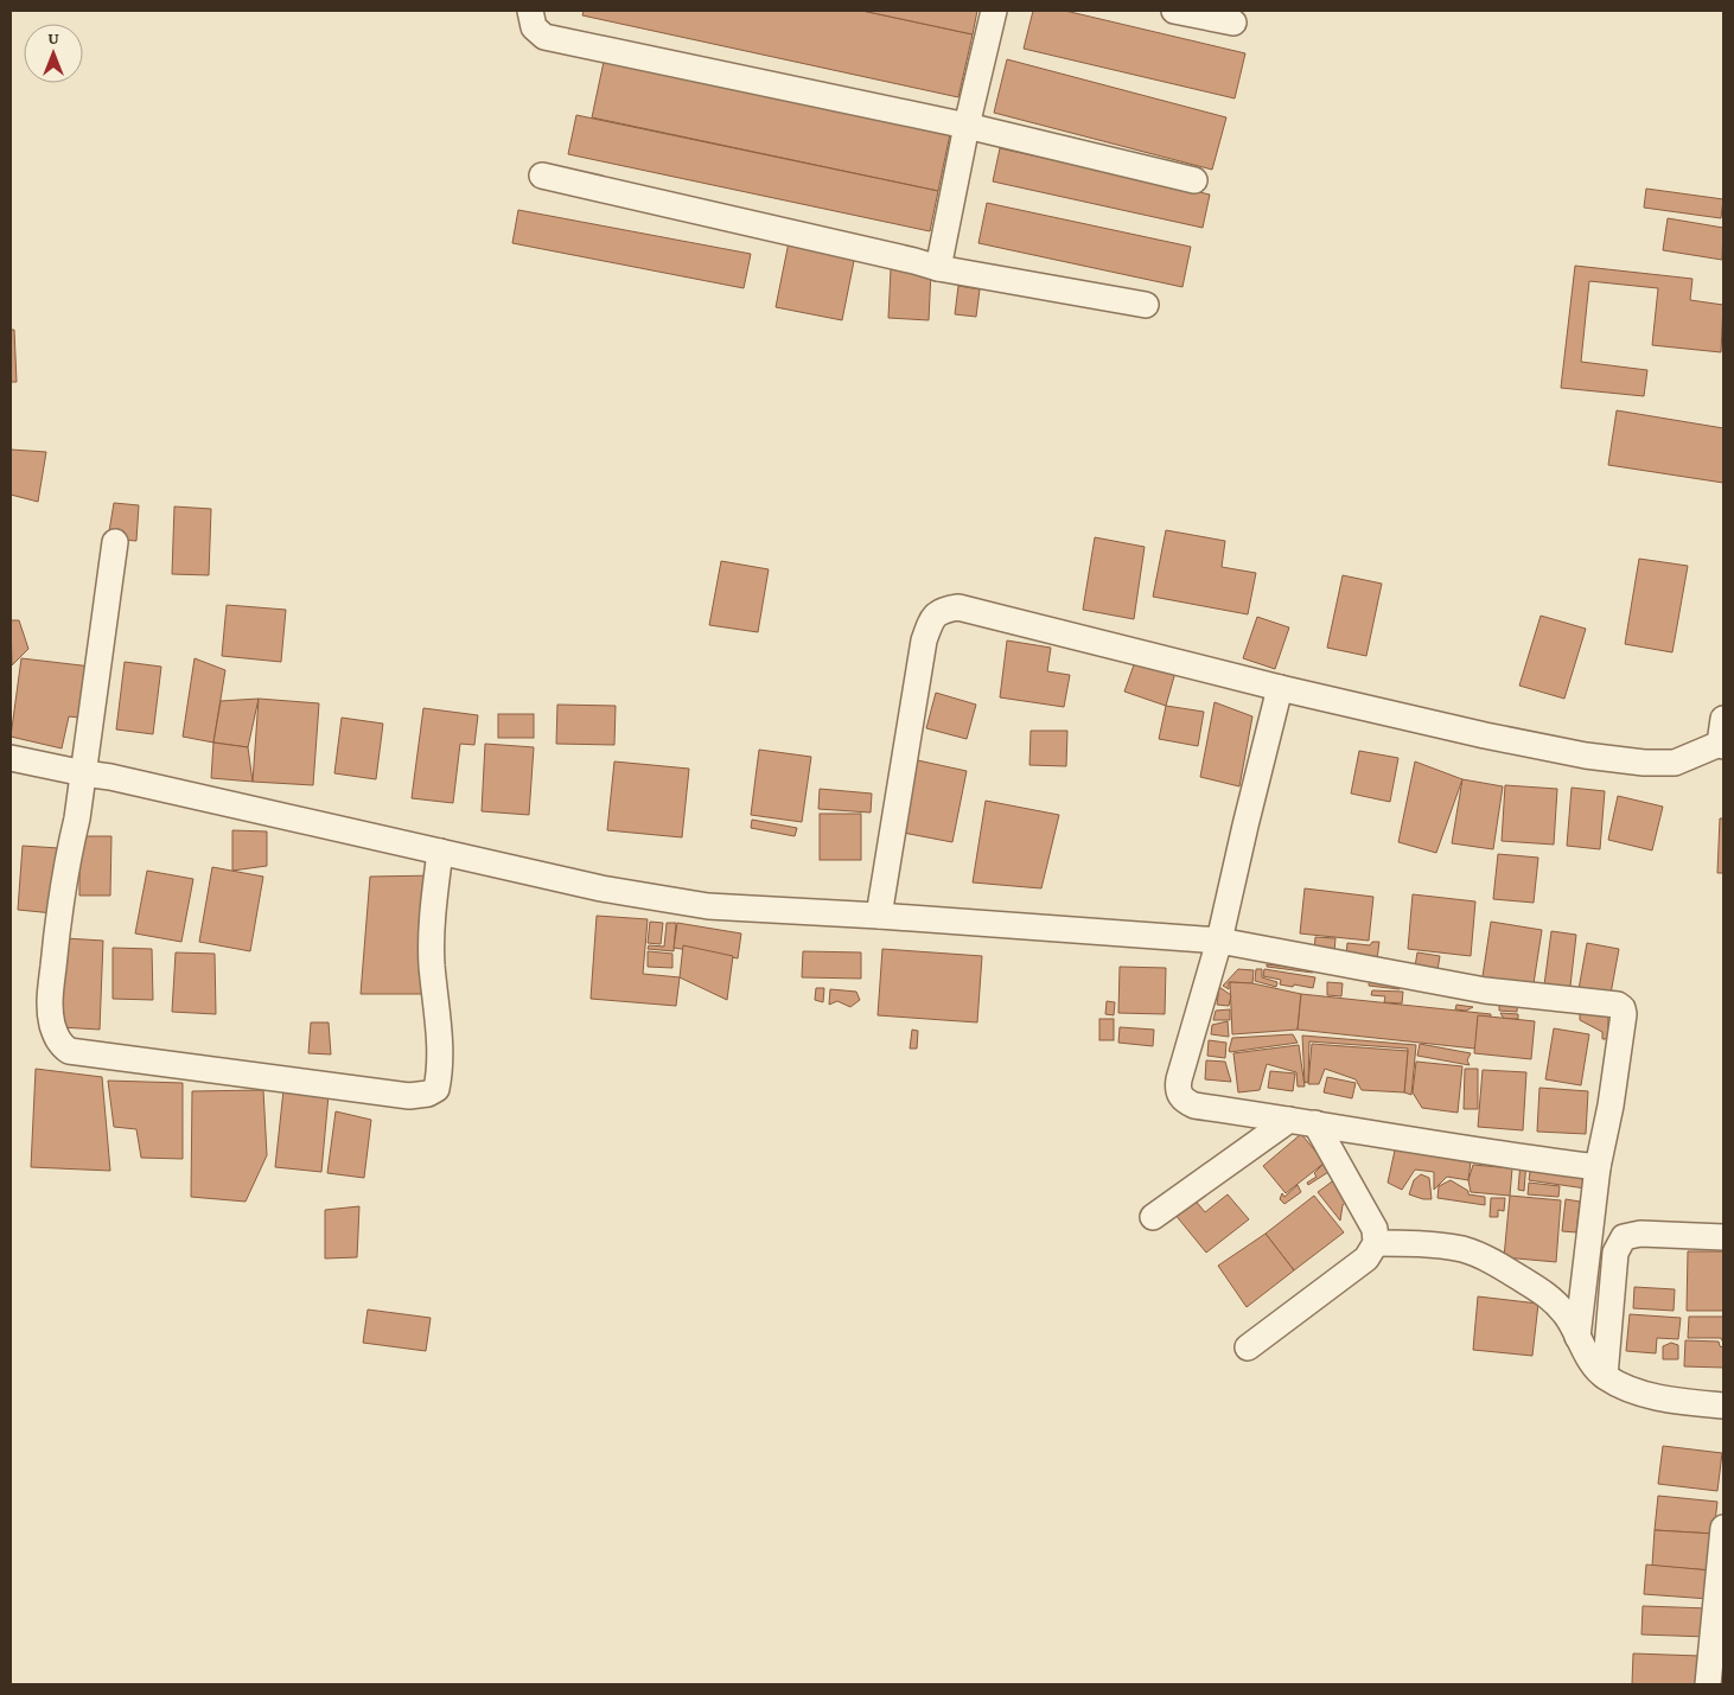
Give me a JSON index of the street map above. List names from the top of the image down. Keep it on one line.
{"north":"top"}
